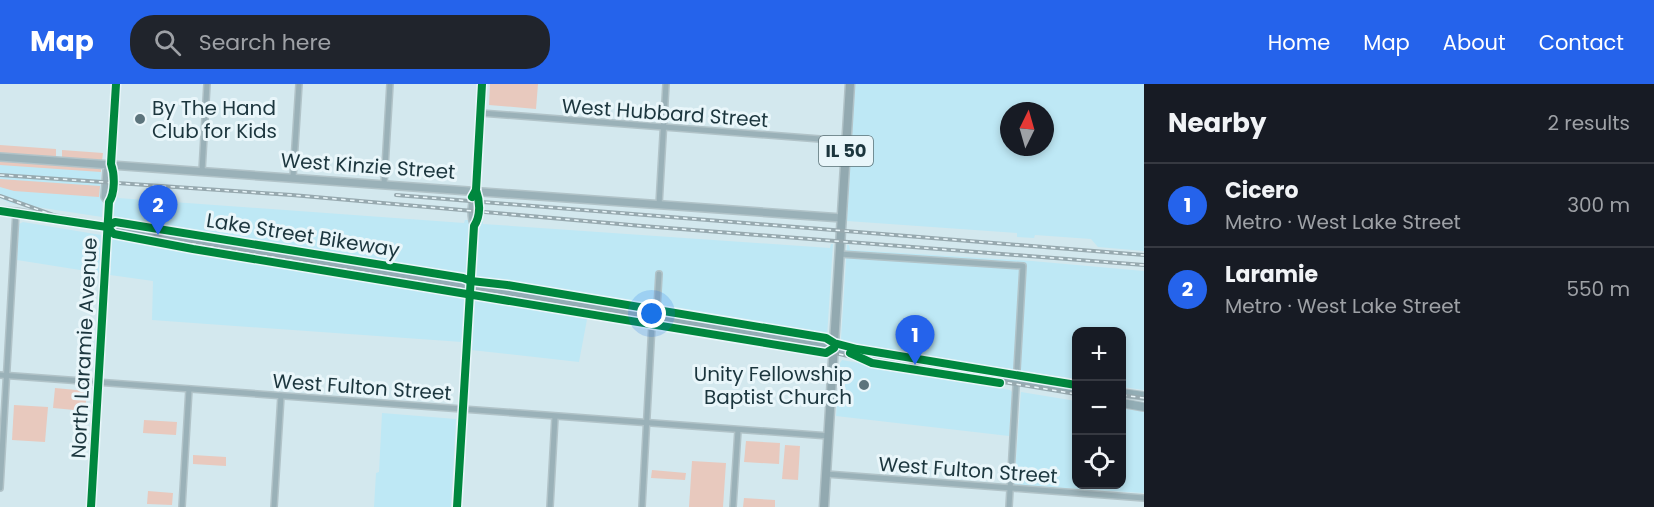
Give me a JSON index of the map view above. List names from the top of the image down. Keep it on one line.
{"streets":{"main road":["IL 50"],"street":["West Hubbard Street","West Kinzie Street","North Laramie Avenue","West Fulton Street"],"cycle path":["Lake Street Bikeway"]},"crossings":[["West Hubbard Street","IL 50"],["IL 50","West Kinzie Street"],["IL 50","West Fulton Street"],["West Kinzie Street","North Laramie Avenue"],["North Laramie Avenue","West Fulton Street"]],"places":["By The Hand Club for Kids","Unity Fellowship Baptist Church"],"north":"top","page":{"header":"Map","search":"Search here","nav":["Home","Map","About","Contact"],"heading":["Nearby","2 results"],"list":[{"mark":"1","name":"Cicero","note":"Metro · West Lake Street","value":"300 m"},{"mark":"2","name":"Laramie","note":"Metro · West Lake Street","value":"550 m"}],"pins":["2","1"],"map_buttons":["+","−"]}}
